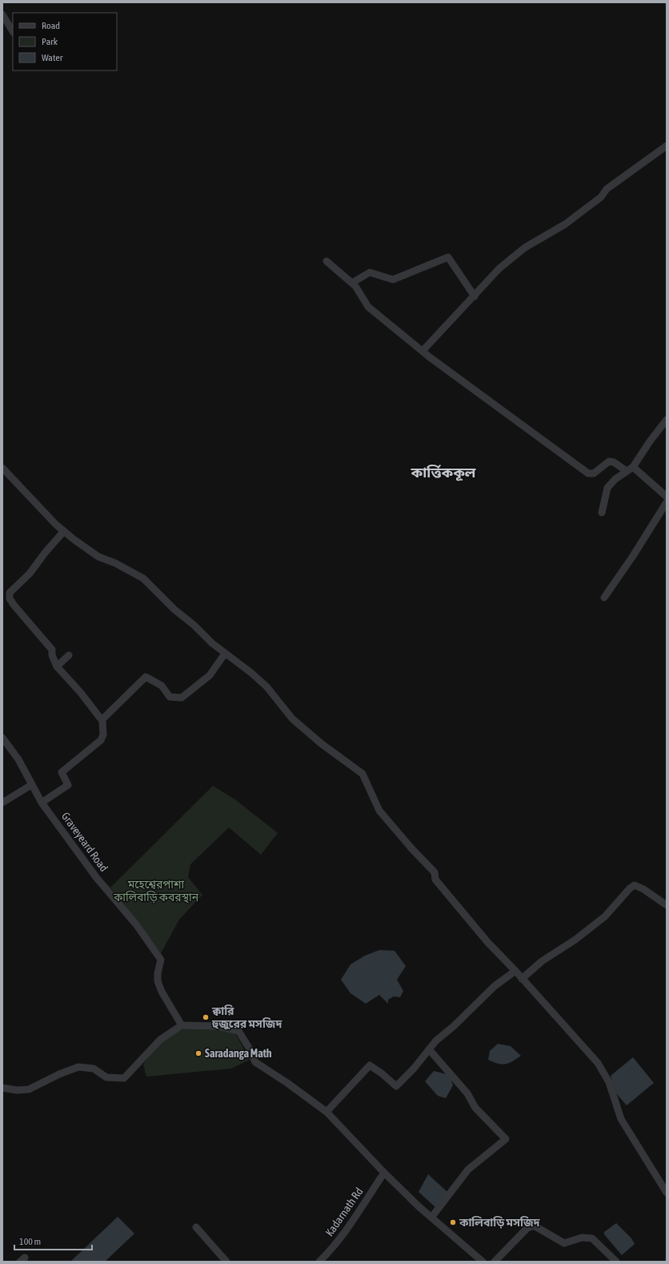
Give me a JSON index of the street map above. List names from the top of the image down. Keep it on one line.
{"streets":{"street":["Graveyeard Road","Kadarnath Rd"]},"districts":["কার্ত্তিককূল"],"parks":["মহেশ্বেরপাশা কালিবাড়ি কবরস্থান"],"places":["ক্বারি হুজুরের মসজিদ","Saradanga Math","কালিবাড়ি মসজিদ"],"legend":["Road","Park","Water"],"scale_bar":"100 m"}
